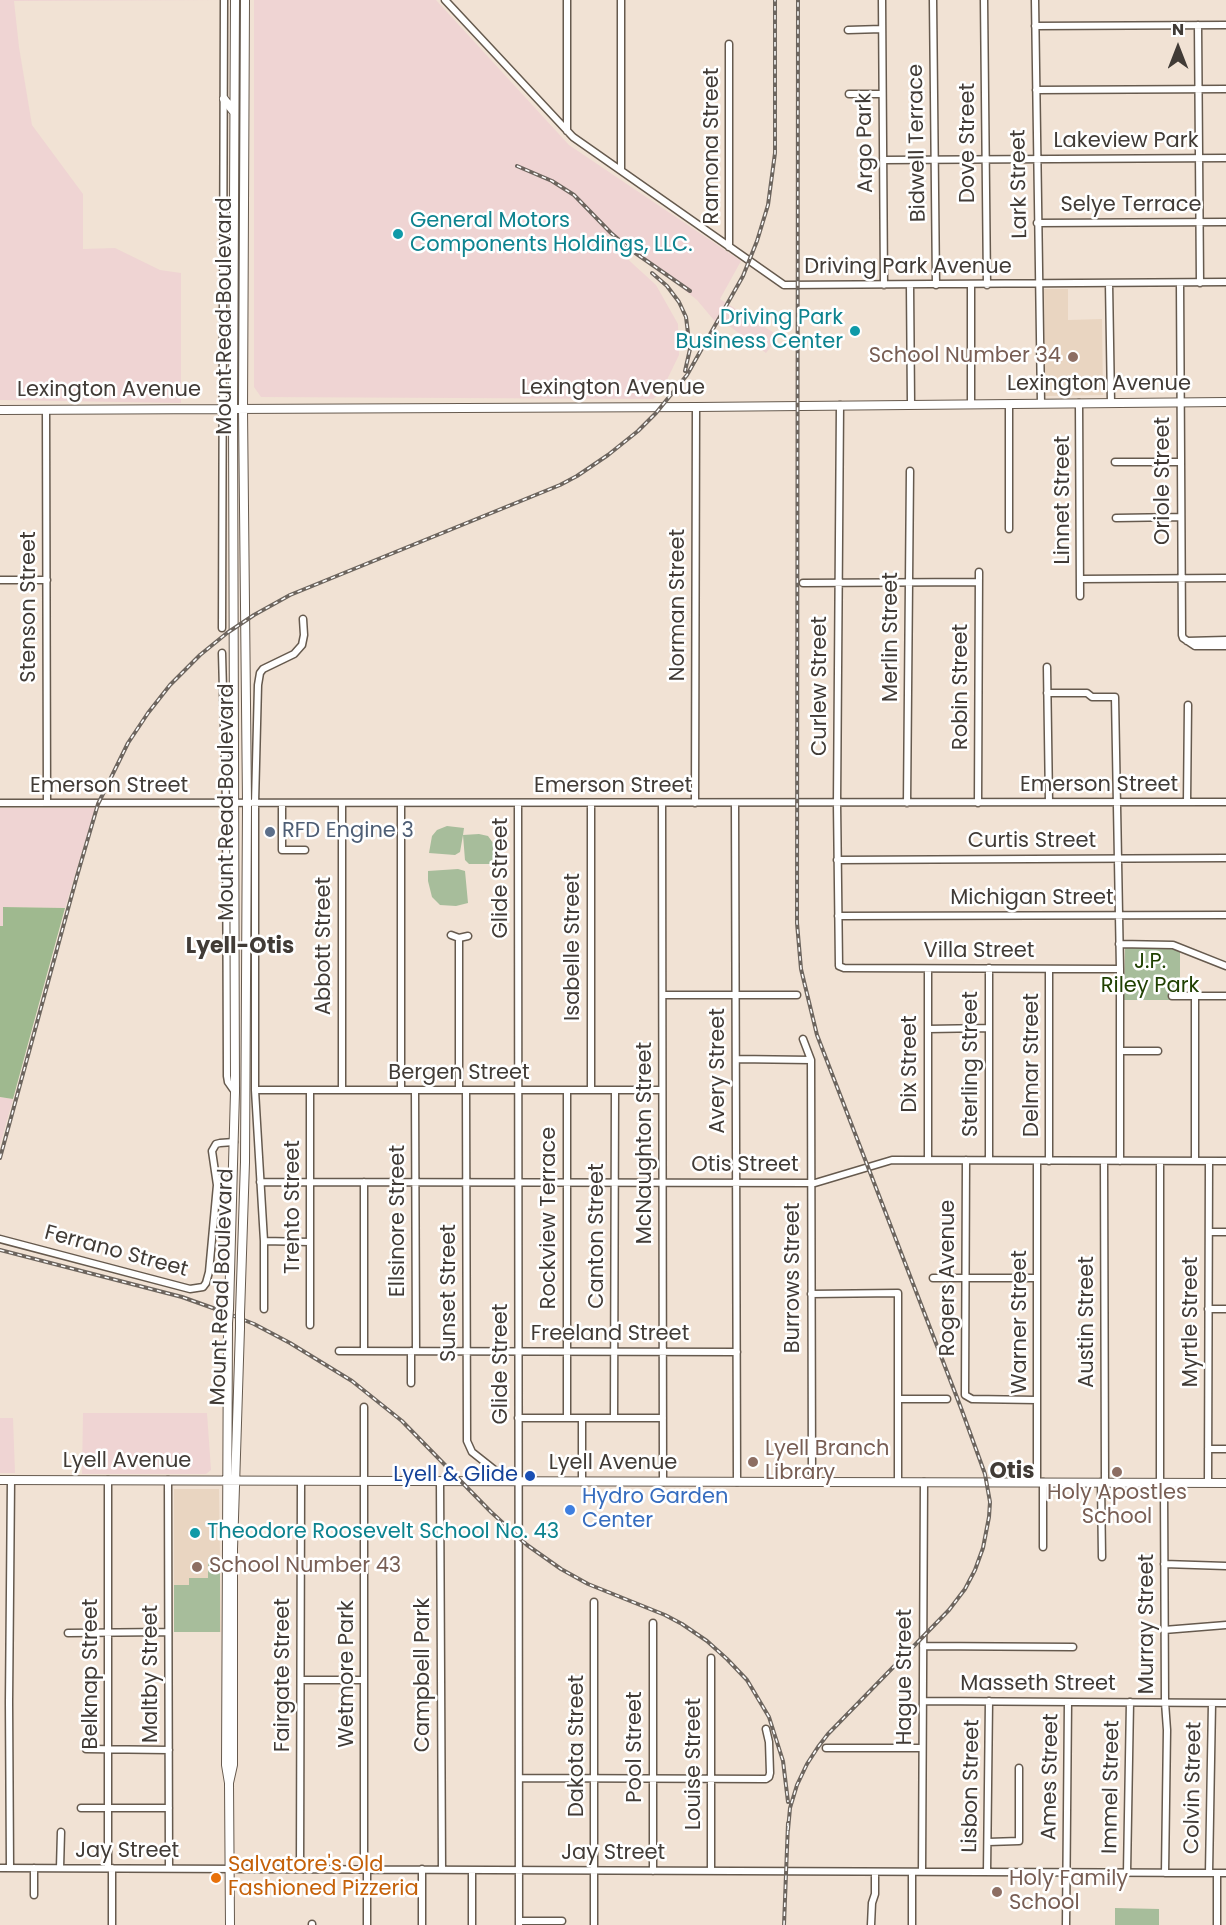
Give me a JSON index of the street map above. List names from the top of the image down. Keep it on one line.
{"streets":{"main road":["Mount Read Boulevard","Lexington Avenue","Lyell Avenue"],"street":["Lakeview Park","Argo Park","Bidwell Terrace","Dove Street","Ramona Street","Lark Street","Selye Terrace","Driving Park Avenue","Oriole Street","Linnet Street","Norman Street","Stenson Street","Merlin Street","Curlew Street","Robin Street","Emerson Street","Curtis Street","Glide Street","Michigan Street","Abbott Street","Isabelle Street","Villa Street","Dix Street","Sterling Street","Delmar Street","Avery Street","Bergen Street","McNaughton Street","Otis Street","Trento Street","Rockview Terrace","Ellsinore Street","Canton Street","Ferrano Street","Burrows Street","Rogers Avenue","Sunset Street","Warner Street","Austin Street","Myrtle Street","Freeland Street","Murray Street","Belknap Street","Maltby Street","Wetmore Park","Fairgate Street","Campbell Park","Hague Street","Masseth Street","Dakota Street","Pool Street","Louise Street","Ames Street","Lisbon Street","Immel Street","Colvin Street","Jay Street"]},"crossings":[["Lakeview Park","Argo Park"],["Lakeview Park","Bidwell Terrace"],["Lakeview Park","Dove Street"],["Lakeview Park","Lark Street"],["Argo Park","Driving Park Avenue"],["Bidwell Terrace","Driving Park Avenue"],["Dove Street","Driving Park Avenue"],["Ramona Street","Driving Park Avenue"],["Lark Street","Selye Terrace"],["Lark Street","Driving Park Avenue"],["Lark Street","Lexington Avenue"],["Driving Park Avenue","Oriole Street"],["Mount Read Boulevard","Lexington Avenue"],["Mount Read Boulevard","Emerson Street"],["Mount Read Boulevard","Bergen Street"],["Mount Read Boulevard","Otis Street"],["Mount Read Boulevard","Ferrano Street"],["Mount Read Boulevard","Lyell Avenue"],["Mount Read Boulevard","Jay Street"],["Lexington Avenue","Oriole Street"],["Lexington Avenue","Linnet Street"],["Lexington Avenue","Norman Street"],["Lexington Avenue","Stenson Street"],["Lexington Avenue","Curlew Street"],["Norman Street","Emerson Street"],["Stenson Street","Emerson Street"],["Merlin Street","Emerson Street"],["Curlew Street","Emerson Street"],["Curlew Street","Curtis Street"],["Curlew Street","Michigan Street"],["Curlew Street","Villa Street"],["Robin Street","Emerson Street"],["Emerson Street","Glide Street"],["Emerson Street","Abbott Street"],["Emerson Street","Isabelle Street"],["Emerson Street","Avery Street"],["Emerson Street","McNaughton Street"],["Glide Street","Bergen Street"],["Glide Street","Otis Street"],["Glide Street","Freeland Street"],["Glide Street","Lyell Avenue"],["Glide Street","Jay Street"],["Abbott Street","Bergen Street"],["Isabelle Street","Bergen Street"],["Villa Street","Dix Street"],["Villa Street","Sterling Street"],["Villa Street","Delmar Street"],["Dix Street","Otis Street"],["Sterling Street","Otis Street"],["Delmar Street","Otis Street"],["Avery Street","Otis Street"],["Avery Street","Freeland Street"],["Avery Street","Lyell Avenue"],["Bergen Street","McNaughton Street"],["Bergen Street","Trento Street"],["Bergen Street","Rockview Terrace"],["Bergen Street","Ellsinore Street"],["Bergen Street","Canton Street"],["Bergen Street","Sunset Street"],["McNaughton Street","Otis Street"],["McNaughton Street","Freeland Street"],["McNaughton Street","Lyell Avenue"],["Otis Street","Trento Street"],["Otis Street","Rockview Terrace"],["Otis Street","Ellsinore Street"],["Otis Street","Canton Street"],["Otis Street","Burrows Street"],["Otis Street","Rogers Avenue"],["Otis Street","Sunset Street"],["Otis Street","Warner Street"],["Otis Street","Austin Street"],["Otis Street","Myrtle Street"],["Otis Street","Murray Street"],["Rockview Terrace","Freeland Street"],["Ellsinore Street","Freeland Street"],["Canton Street","Freeland Street"],["Burrows Street","Lyell Avenue"],["Rogers Avenue","Warner Street"],["Sunset Street","Freeland Street"],["Sunset Street","Lyell Avenue"],["Warner Street","Lyell Avenue"],["Austin Street","Lyell Avenue"],["Myrtle Street","Lyell Avenue"],["Lyell Avenue","Murray Street"],["Lyell Avenue","Belknap Street"],["Lyell Avenue","Maltby Street"],["Lyell Avenue","Wetmore Park"],["Lyell Avenue","Fairgate Street"],["Lyell Avenue","Campbell Park"],["Lyell Avenue","Hague Street"],["Murray Street","Masseth Street"],["Murray Street","Jay Street"],["Belknap Street","Jay Street"],["Maltby Street","Jay Street"],["Wetmore Park","Jay Street"],["Fairgate Street","Jay Street"],["Campbell Park","Jay Street"],["Hague Street","Masseth Street"],["Hague Street","Jay Street"],["Masseth Street","Ames Street"],["Masseth Street","Lisbon Street"],["Masseth Street","Immel Street"],["Masseth Street","Colvin Street"],["Dakota Street","Jay Street"],["Pool Street","Jay Street"],["Louise Street","Jay Street"],["Ames Street","Jay Street"],["Lisbon Street","Jay Street"],["Immel Street","Jay Street"],["Colvin Street","Jay Street"]],"districts":["Lyell-Otis","Otis"],"parks":["J.P. Riley Park"],"places":["General Motors Components Holdings, LLC.","Driving Park Business Center","School Number 34","RFD Engine 3","Lyell Branch Library","Holy Apostles School","Lyell & Glide","Hydro Garden Center","Theodore Roosevelt School No. 43","School Number 43","Salvatore's Old Fashioned Pizzeria","Holy Family School"],"north":"top"}
